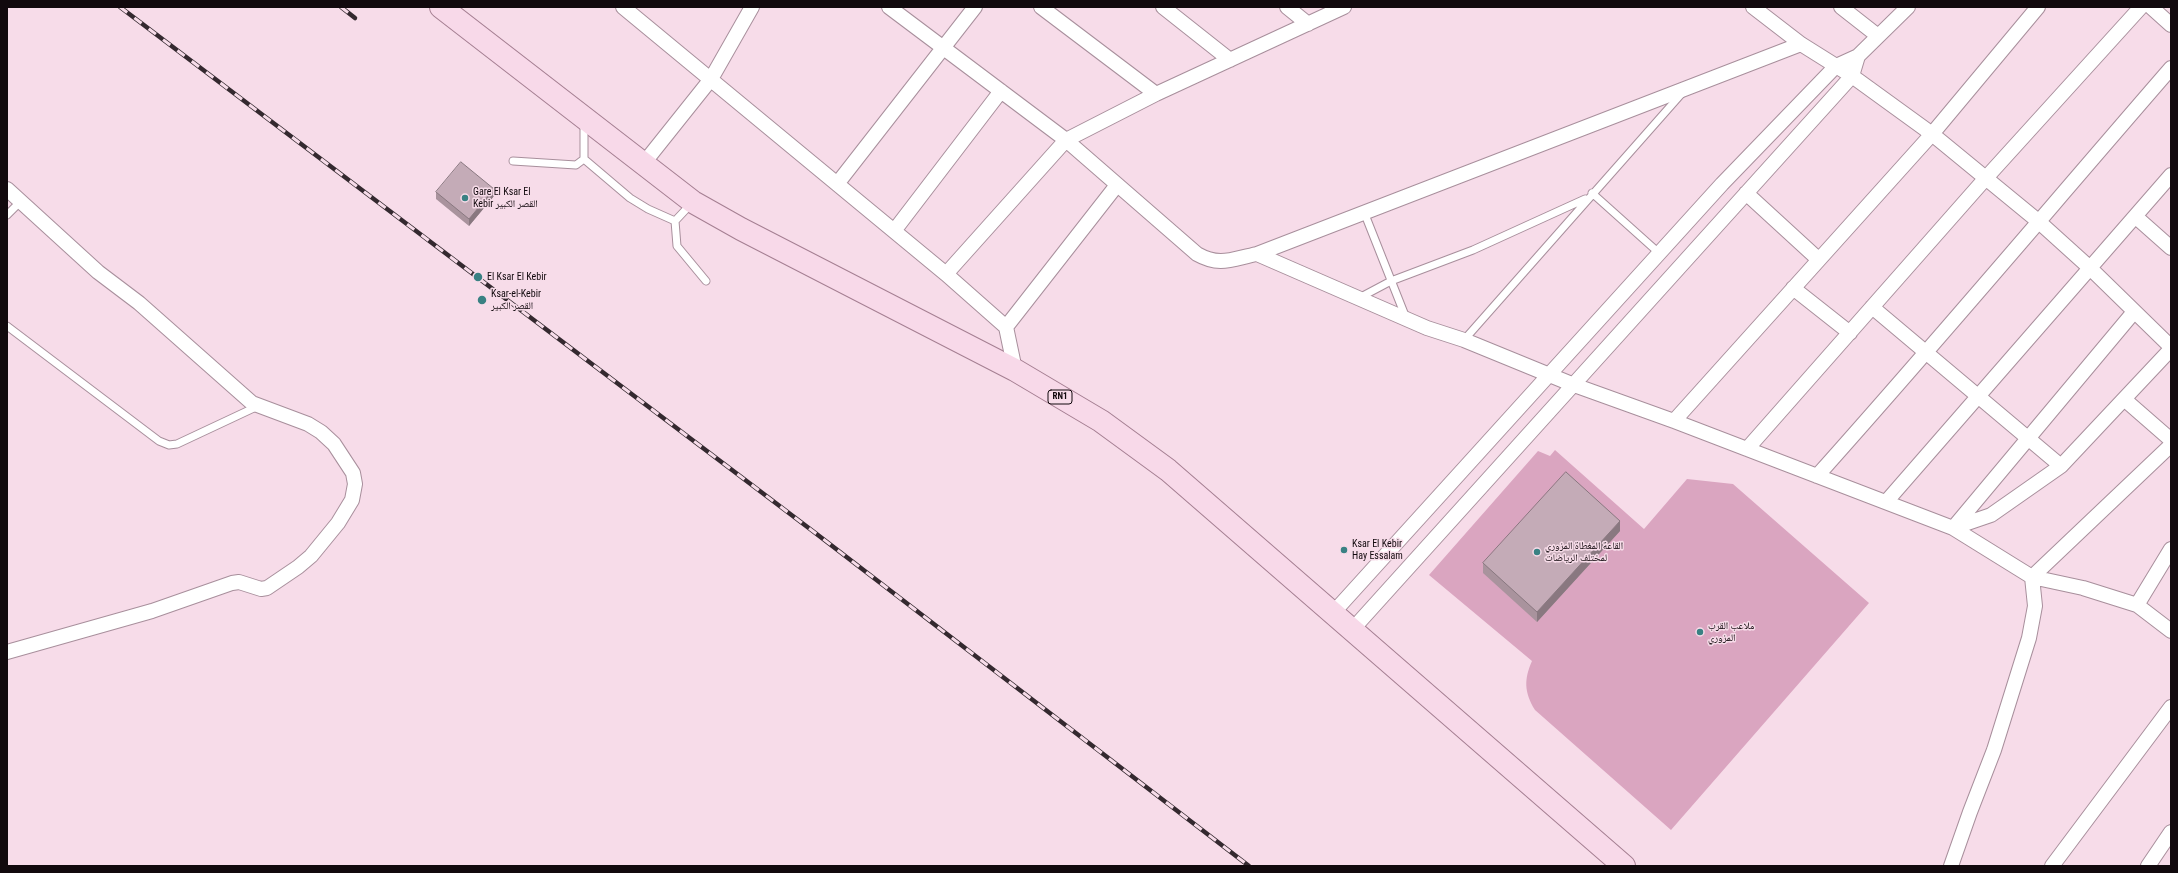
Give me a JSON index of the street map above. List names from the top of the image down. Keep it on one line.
{"streets":{"main road":["RN1"]},"places":["Gare El Ksar El Kebir القصر الكبير","El Ksar El Kebir","Ksar-el-Kebir القصر الكبير","Ksar El Kebir Hay Essalam","القاعة المغطاة المزوري لمختلف الرياضات","ملاعب القرب المزوري"]}
